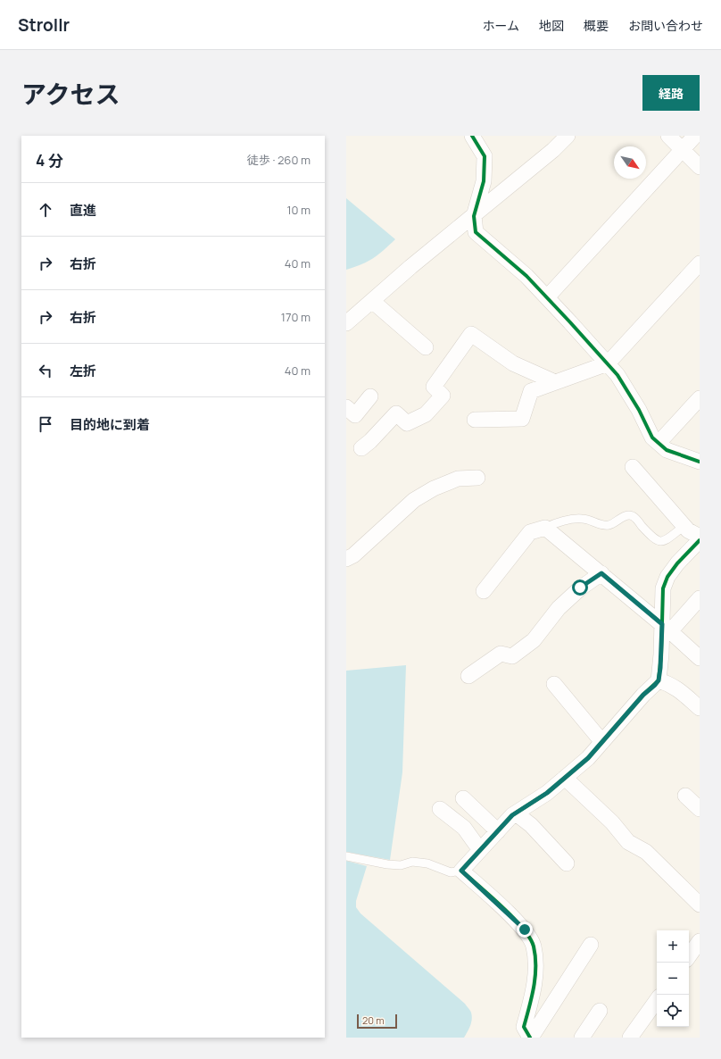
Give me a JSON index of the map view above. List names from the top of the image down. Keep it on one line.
{"scale_bar":"20 m","north":"bottom right","page":{"header":"Strollr","nav":["ホーム","地図","概要","お問い合わせ"],"title":"アクセス","buttons":"経路","heading":["4 分","徒歩 · 260 m"],"list":[["直進","10 m"],["右折","40 m"],["右折","170 m"],["左折","40 m"],"目的地に到着"],"map_buttons":["+","−"],"scale":"20 m"}}
